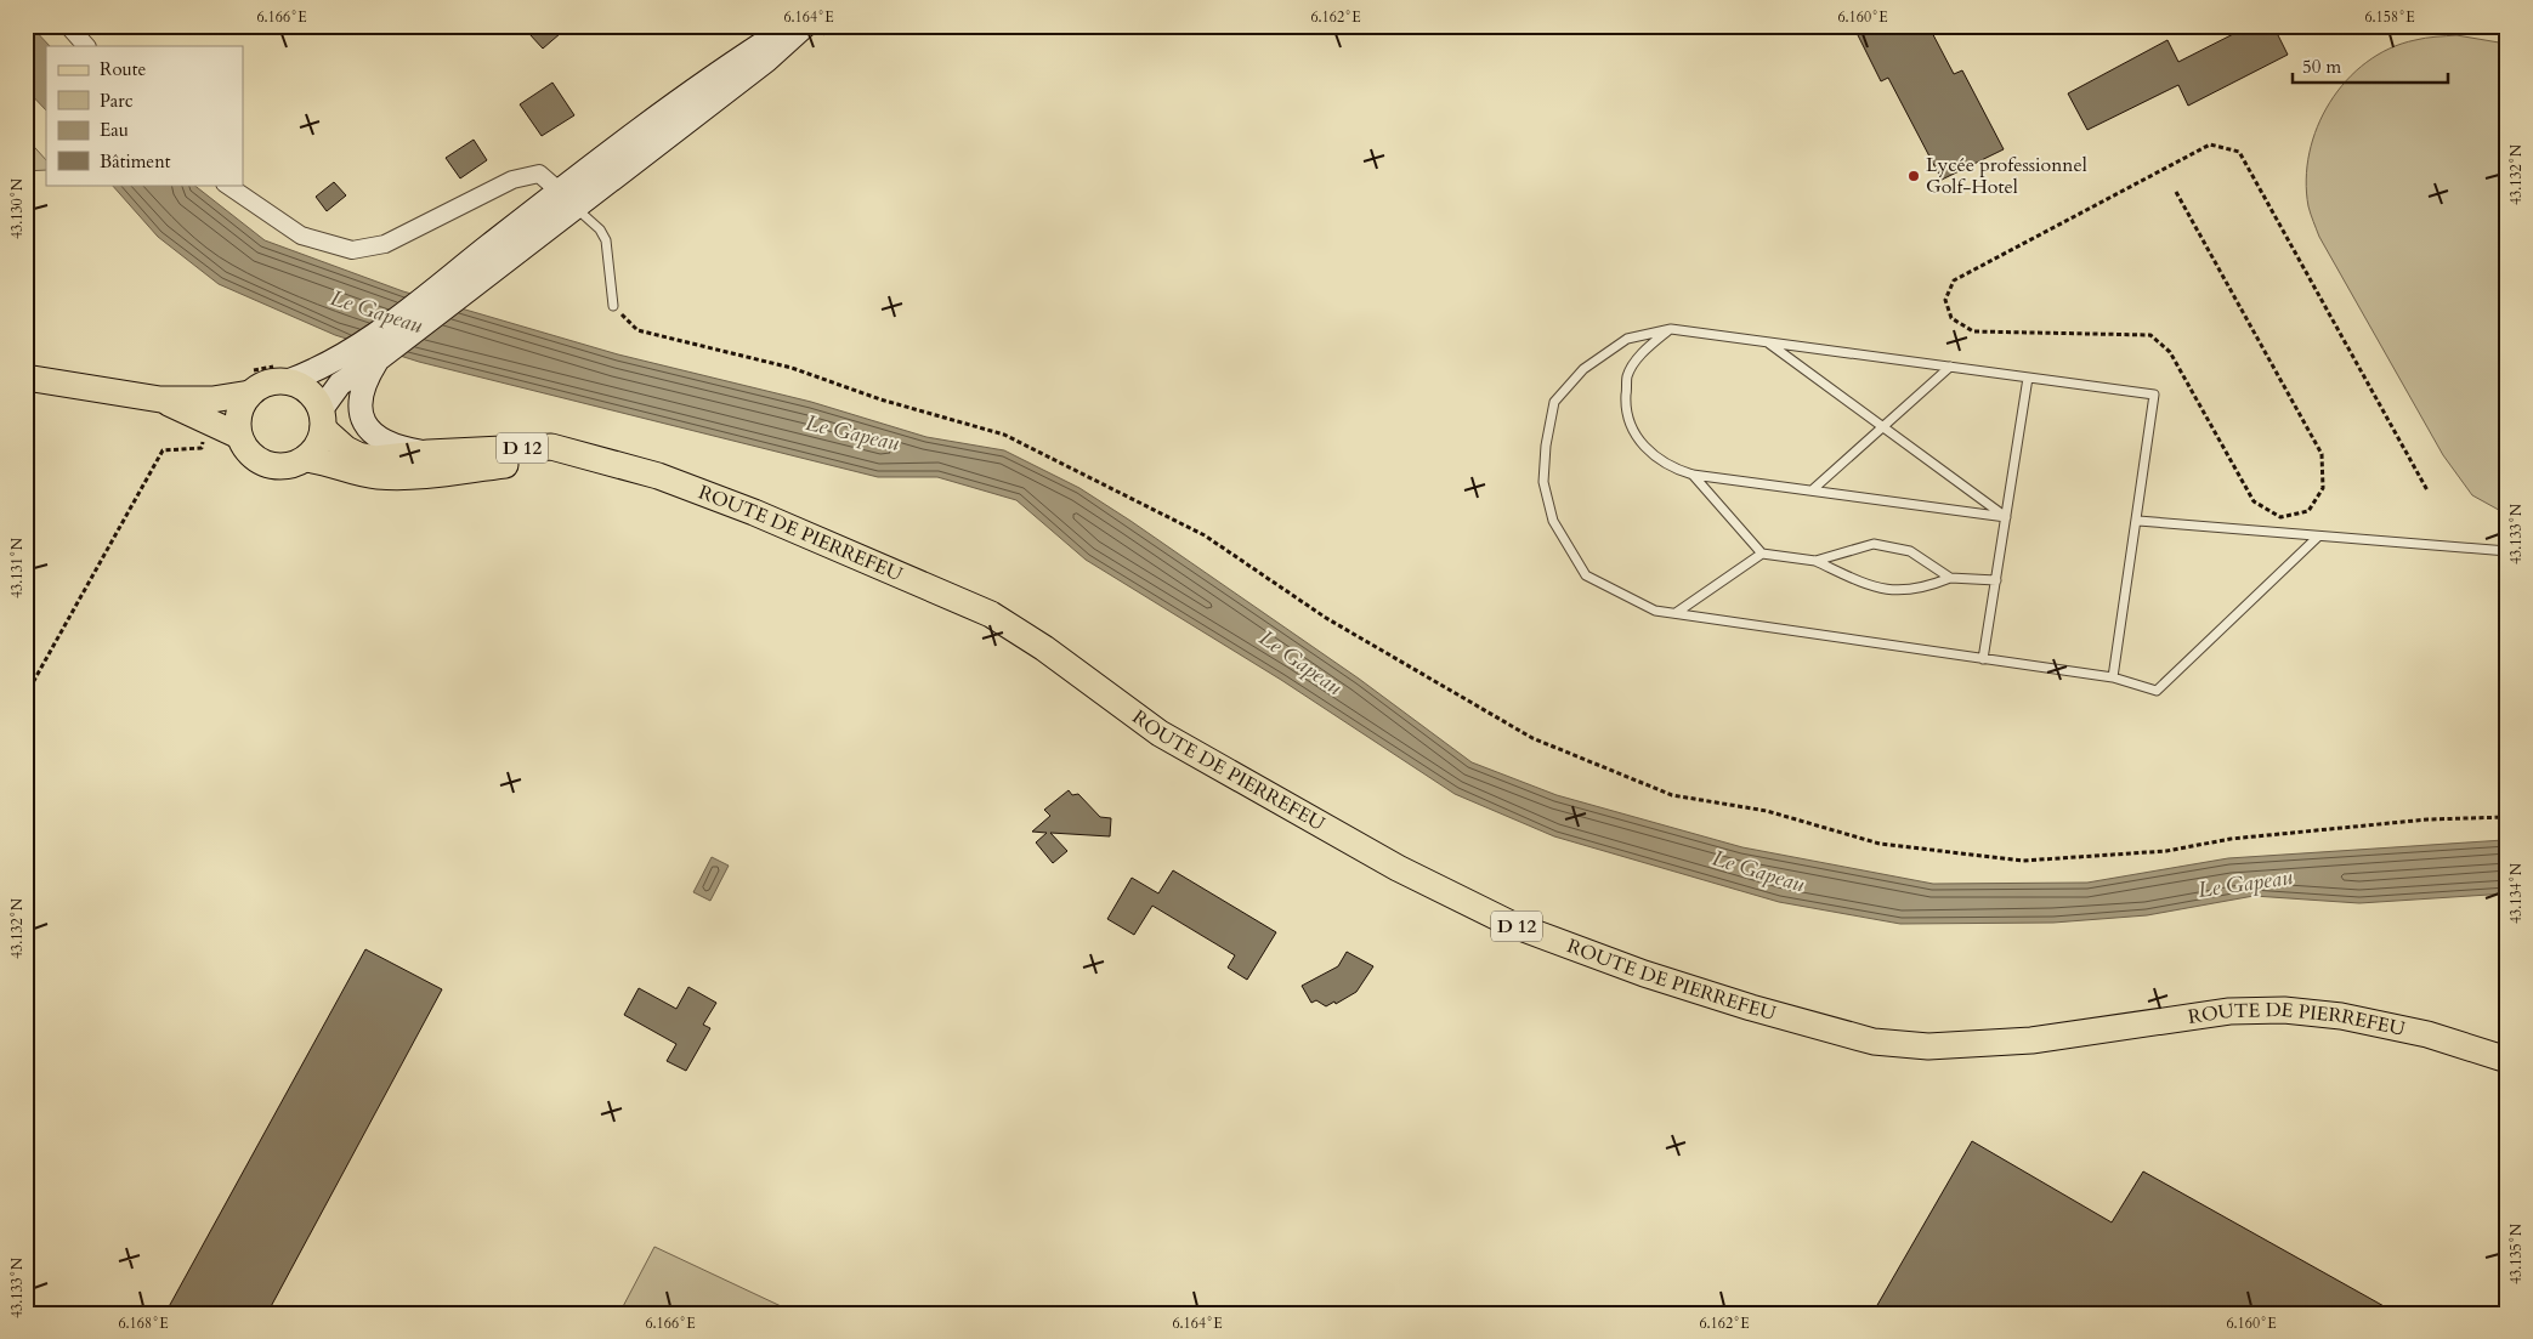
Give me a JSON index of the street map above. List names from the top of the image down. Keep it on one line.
{"streets":{"main road":["D 12","ROUTE DE PIERREFEU"]},"crossings":[["D 12","ROUTE DE PIERREFEU"]],"water":["Le Gapeau"],"places":["Lycée professionnel Golf-Hotel"],"legend":["Route","Parc","Eau","Bâtiment"],"scale_bar":"50 m","coordinates":["6.166°E","6.164°E","6.162°E","6.160°E","6.158°E","43.132°N","43.130°N","43.133°N","43.131°N","43.134°N","43.135°N","6.168°E"]}
